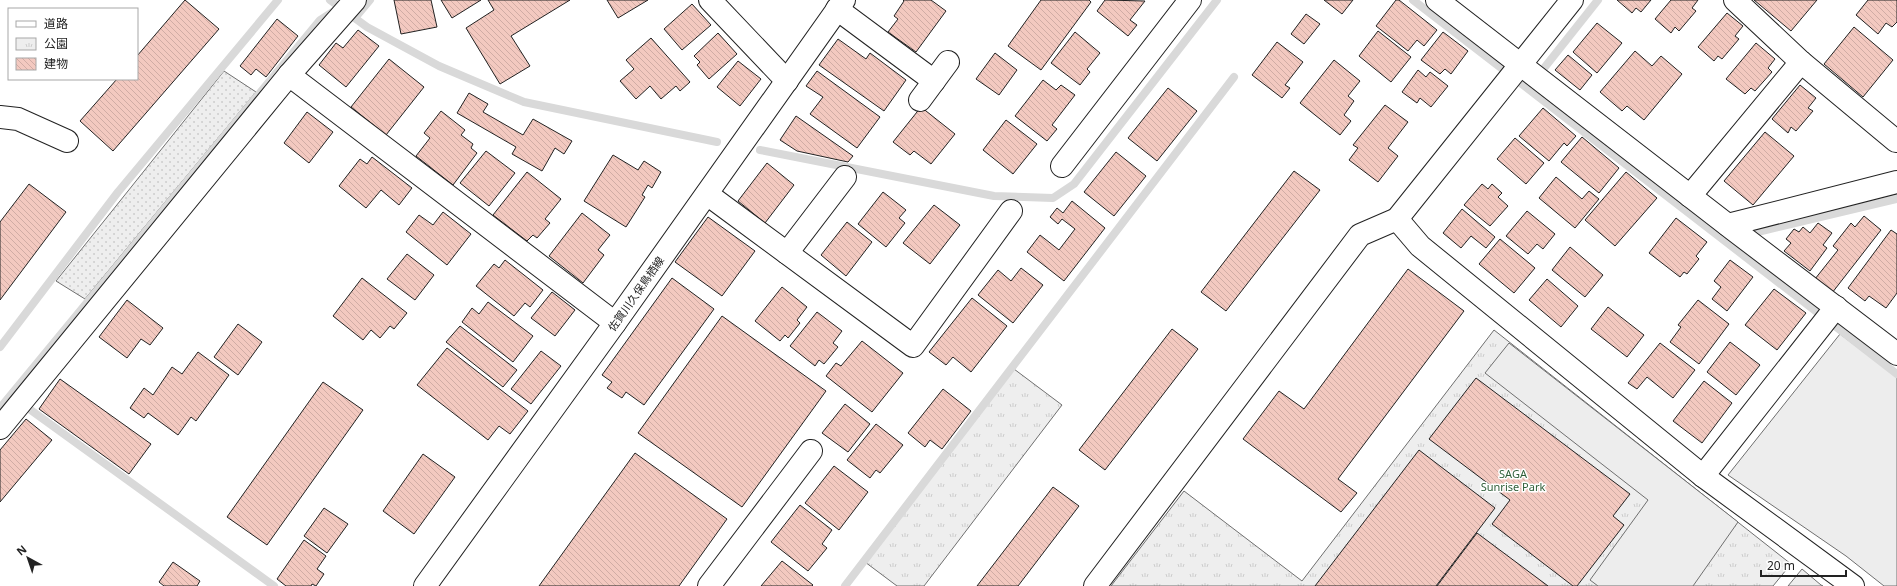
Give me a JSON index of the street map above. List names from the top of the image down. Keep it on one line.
{"streets":{"street":["佐賀川久保鳥栖線"]},"parks":["SAGA Sunrise Park"],"legend":["道路","公園","建物"],"scale_bar":"20 m","north":"top left"}
